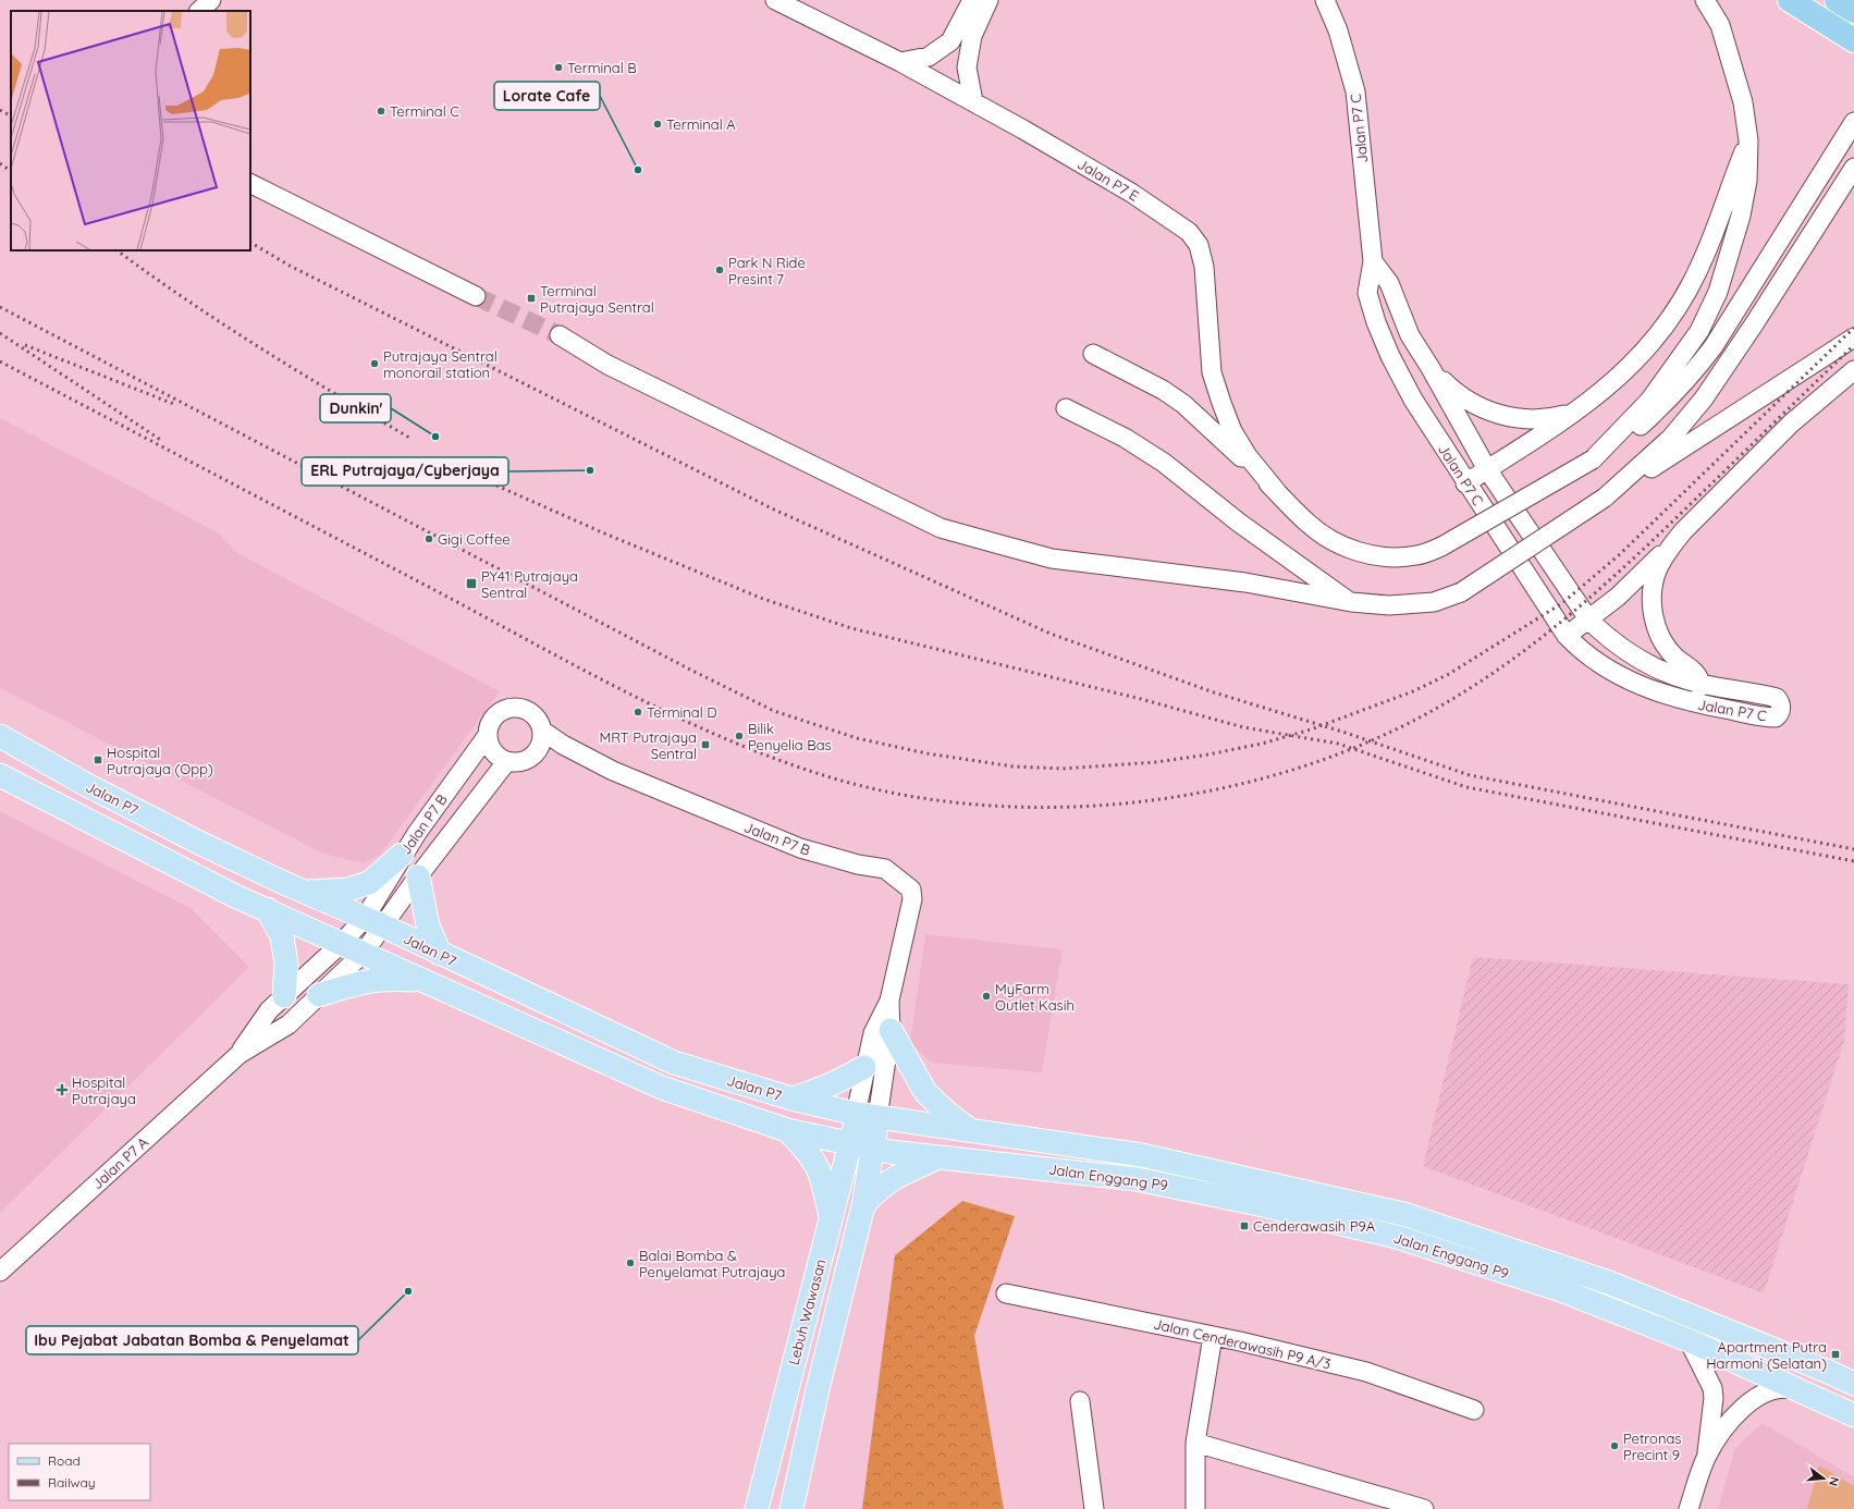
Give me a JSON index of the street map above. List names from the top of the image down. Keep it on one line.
{"streets":{"main road":["Jalan P7","Jalan Enggang P9","Lebuh Wawasan"],"street":["Jalan P7 C","Jalan P7 E","Jalan P7 B","Jalan P7 A","Jalan Cenderawasih P9 A/3"]},"crossings":[["Jalan P7","Jalan P7 B"],["Jalan P7","Jalan P7 A"],["Jalan P7","Jalan Enggang P9"],["Jalan P7","Lebuh Wawasan"],["Jalan P7 B","Jalan P7 A"],["Jalan P7 B","Lebuh Wawasan"],["Jalan Enggang P9","Lebuh Wawasan"]],"places":{"other":["Terminal B","Terminal C","Terminal A","Lorate Cafe","Park N Ride Presint 7","Putrajaya Sentral monorail station","Dunkin'","ERL Putrajaya/Cyberjaya","Gigi Coffee","Terminal D","Bilik Penyelia Bas","MyFarm Outlet Kasih","Balai Bomba & Penyelamat Putrajaya","Ibu Pejabat Jabatan Bomba & Penyelamat","Petronas Precint 9"],"transit":["Terminal Putrajaya Sentral","PY41 Putrajaya Sentral","MRT Putrajaya Sentral","Hospital Putrajaya (Opp)","Cenderawasih P9A","Apartment Putra Harmoni (Selatan)"],"health":["Hospital Putrajaya"]},"legend":["Road","Railway"],"north":"right"}
